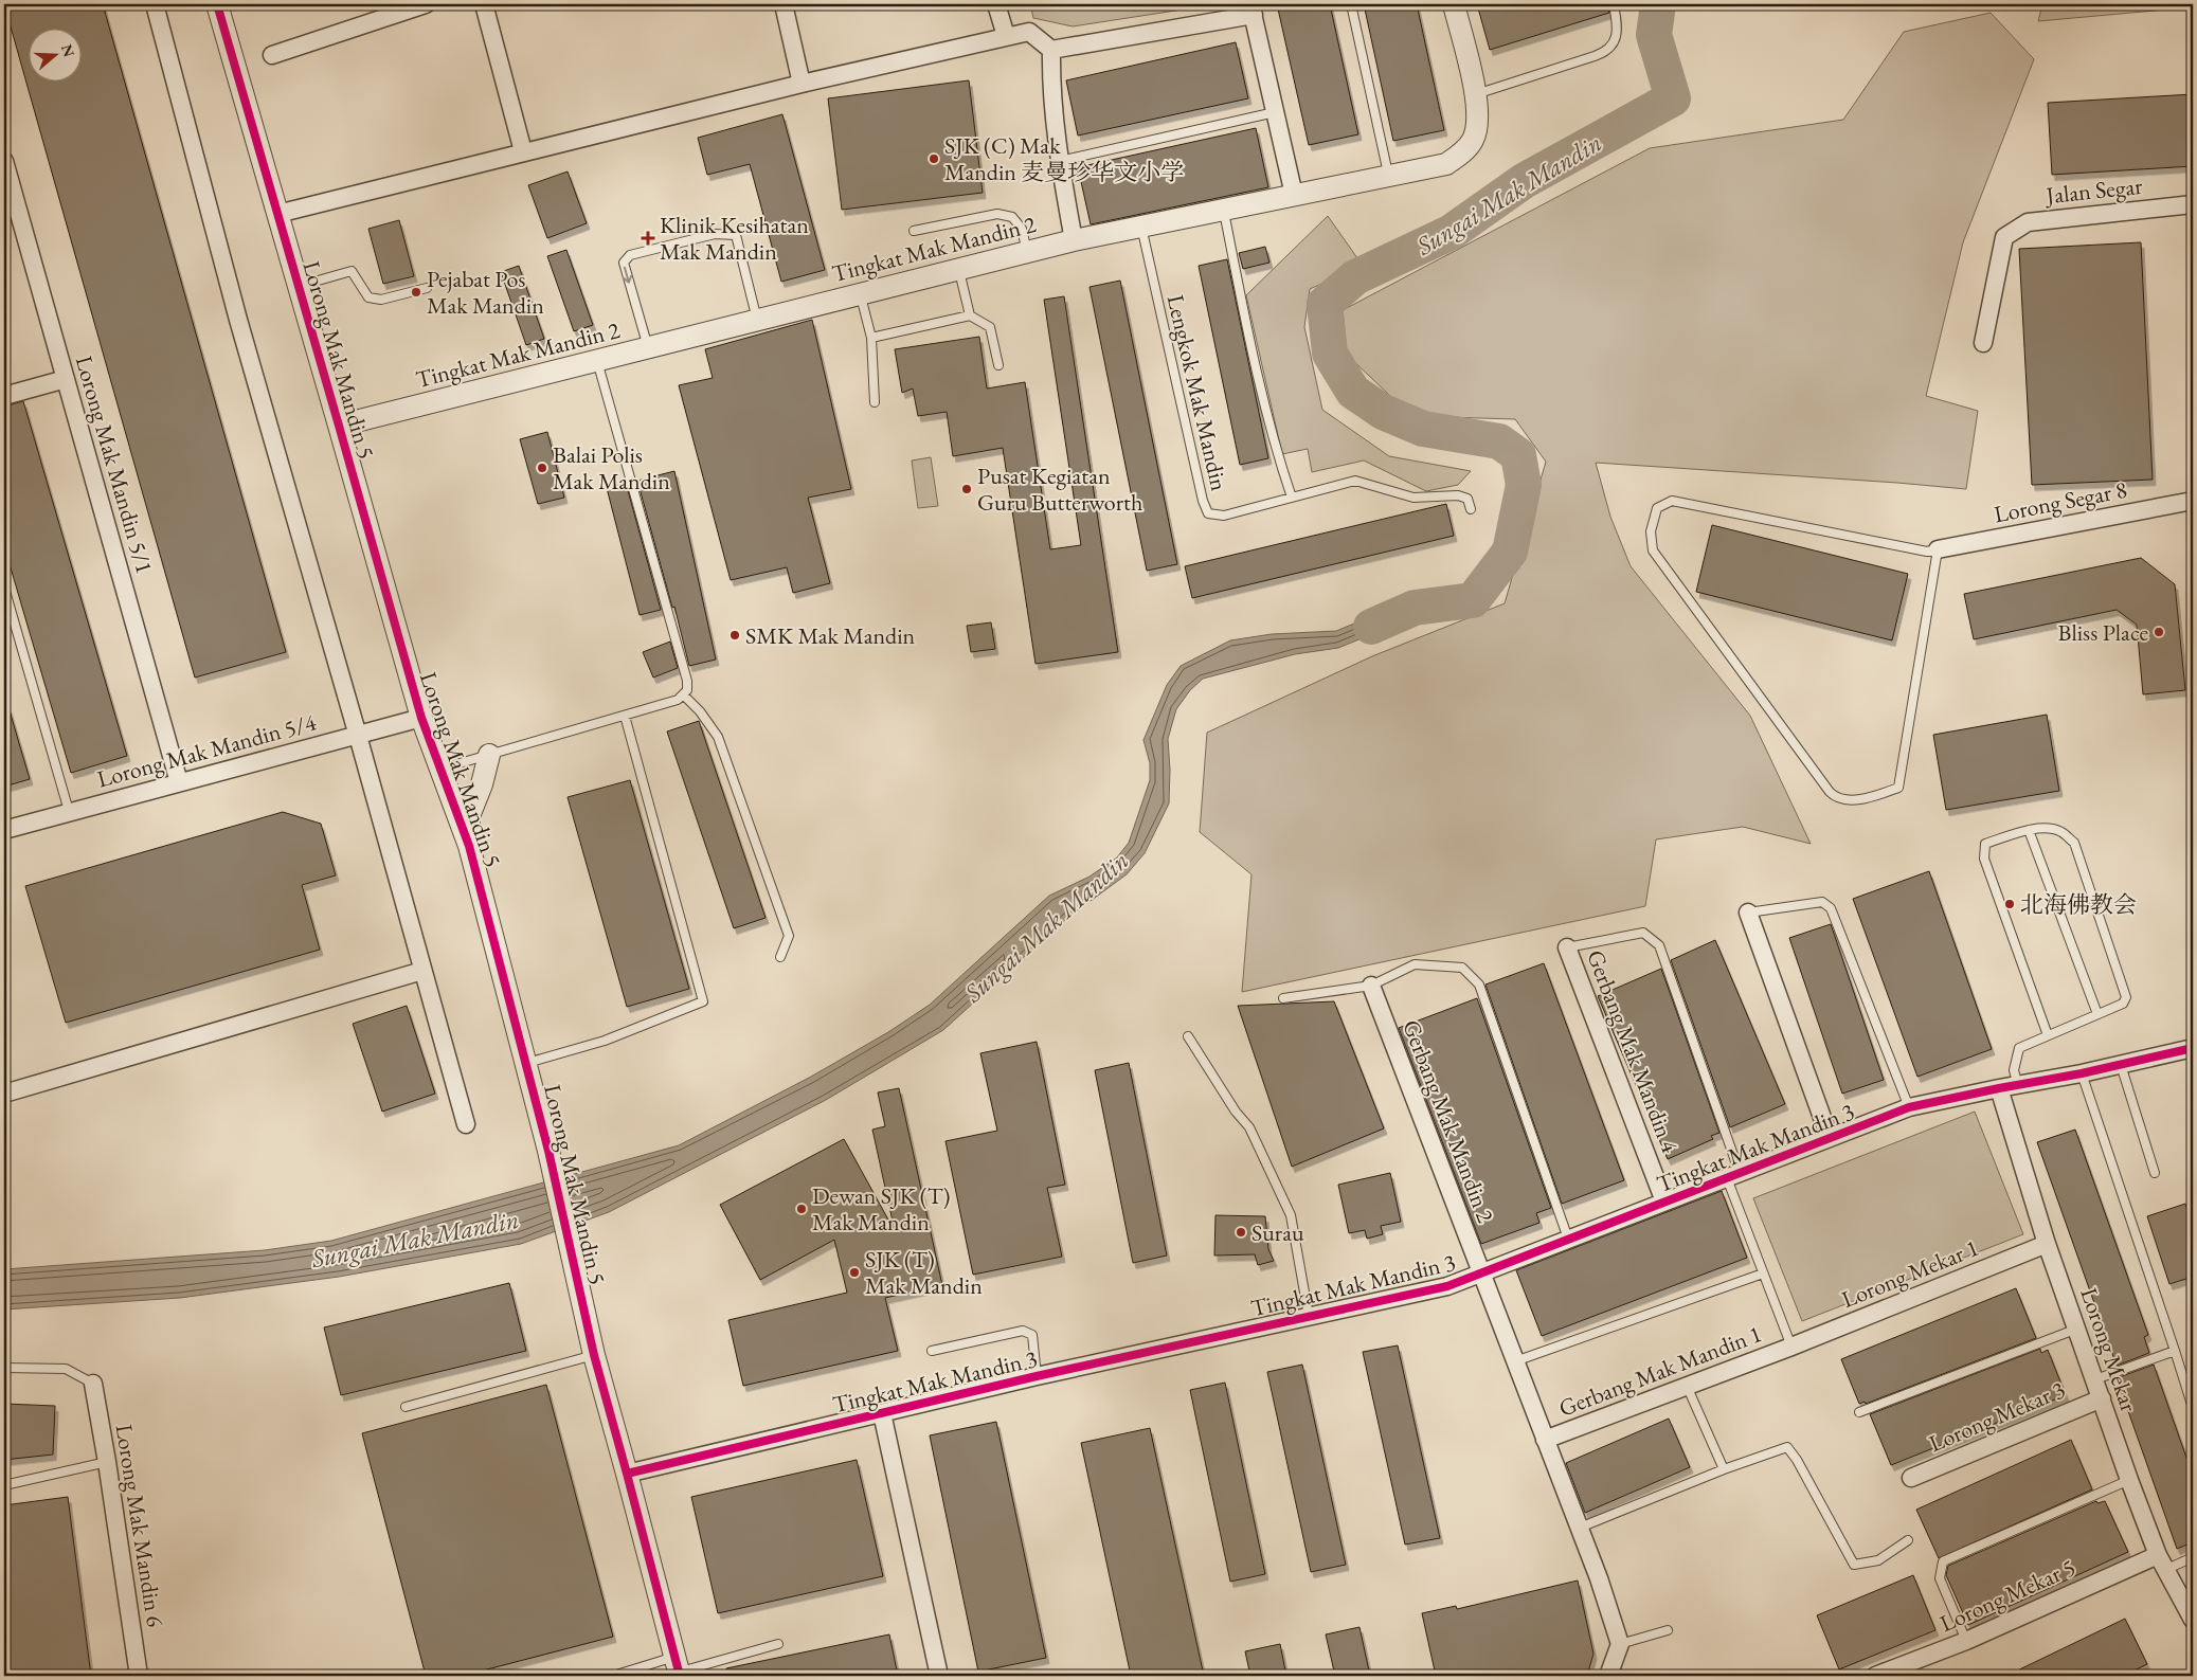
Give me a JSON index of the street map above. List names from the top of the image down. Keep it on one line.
{"streets":{"street":["Jalan Segar","Tingkat Mak Mandin 2","Lorong Mak Mandin 5","Lorong Mak Mandin 5/1","Lorong Segar 8","Lorong Mak Mandin 5/4","Gerbang Mak Mandin 4","Gerbang Mak Mandin 2","Tingkat Mak Mandin 3","Lorong Mekar 1","Lorong Mekar","Gerbang Mak Mandin 1","Lorong Mekar 3","Lorong Mak Mandin 6","Lorong Mekar 5"],"lane":["Lengkok Mak Mandin"]},"crossings":[["Tingkat Mak Mandin 2","Lorong Mak Mandin 5"],["Tingkat Mak Mandin 2","Lengkok Mak Mandin"],["Lorong Mak Mandin 5","Lorong Mak Mandin 5/4"],["Lorong Mak Mandin 5","Tingkat Mak Mandin 3"],["Lorong Mak Mandin 5/1","Lorong Mak Mandin 5/4"],["Gerbang Mak Mandin 4","Tingkat Mak Mandin 3"],["Gerbang Mak Mandin 2","Tingkat Mak Mandin 3"],["Gerbang Mak Mandin 2","Gerbang Mak Mandin 1"],["Tingkat Mak Mandin 3","Lorong Mekar"],["Lorong Mekar 1","Lorong Mekar"],["Lorong Mekar 1","Gerbang Mak Mandin 1"],["Lorong Mekar","Lorong Mekar 3"],["Lorong Mekar","Lorong Mekar 5"]],"water":["Sungai Mak Mandin"],"places":{"other":["SJK (C) Mak Mandin 麦曼珍华文小学","Pejabat Pos Mak Mandin","Balai Polis Mak Mandin","Pusat Kegiatan Guru Butterworth","Bliss Place","SMK Mak Mandin","北海佛教会","Dewan SJK (T) Mak Mandin","Surau","SJK (T) Mak Mandin"],"health":["Klinik Kesihatan Mak Mandin"]},"north":"right"}
